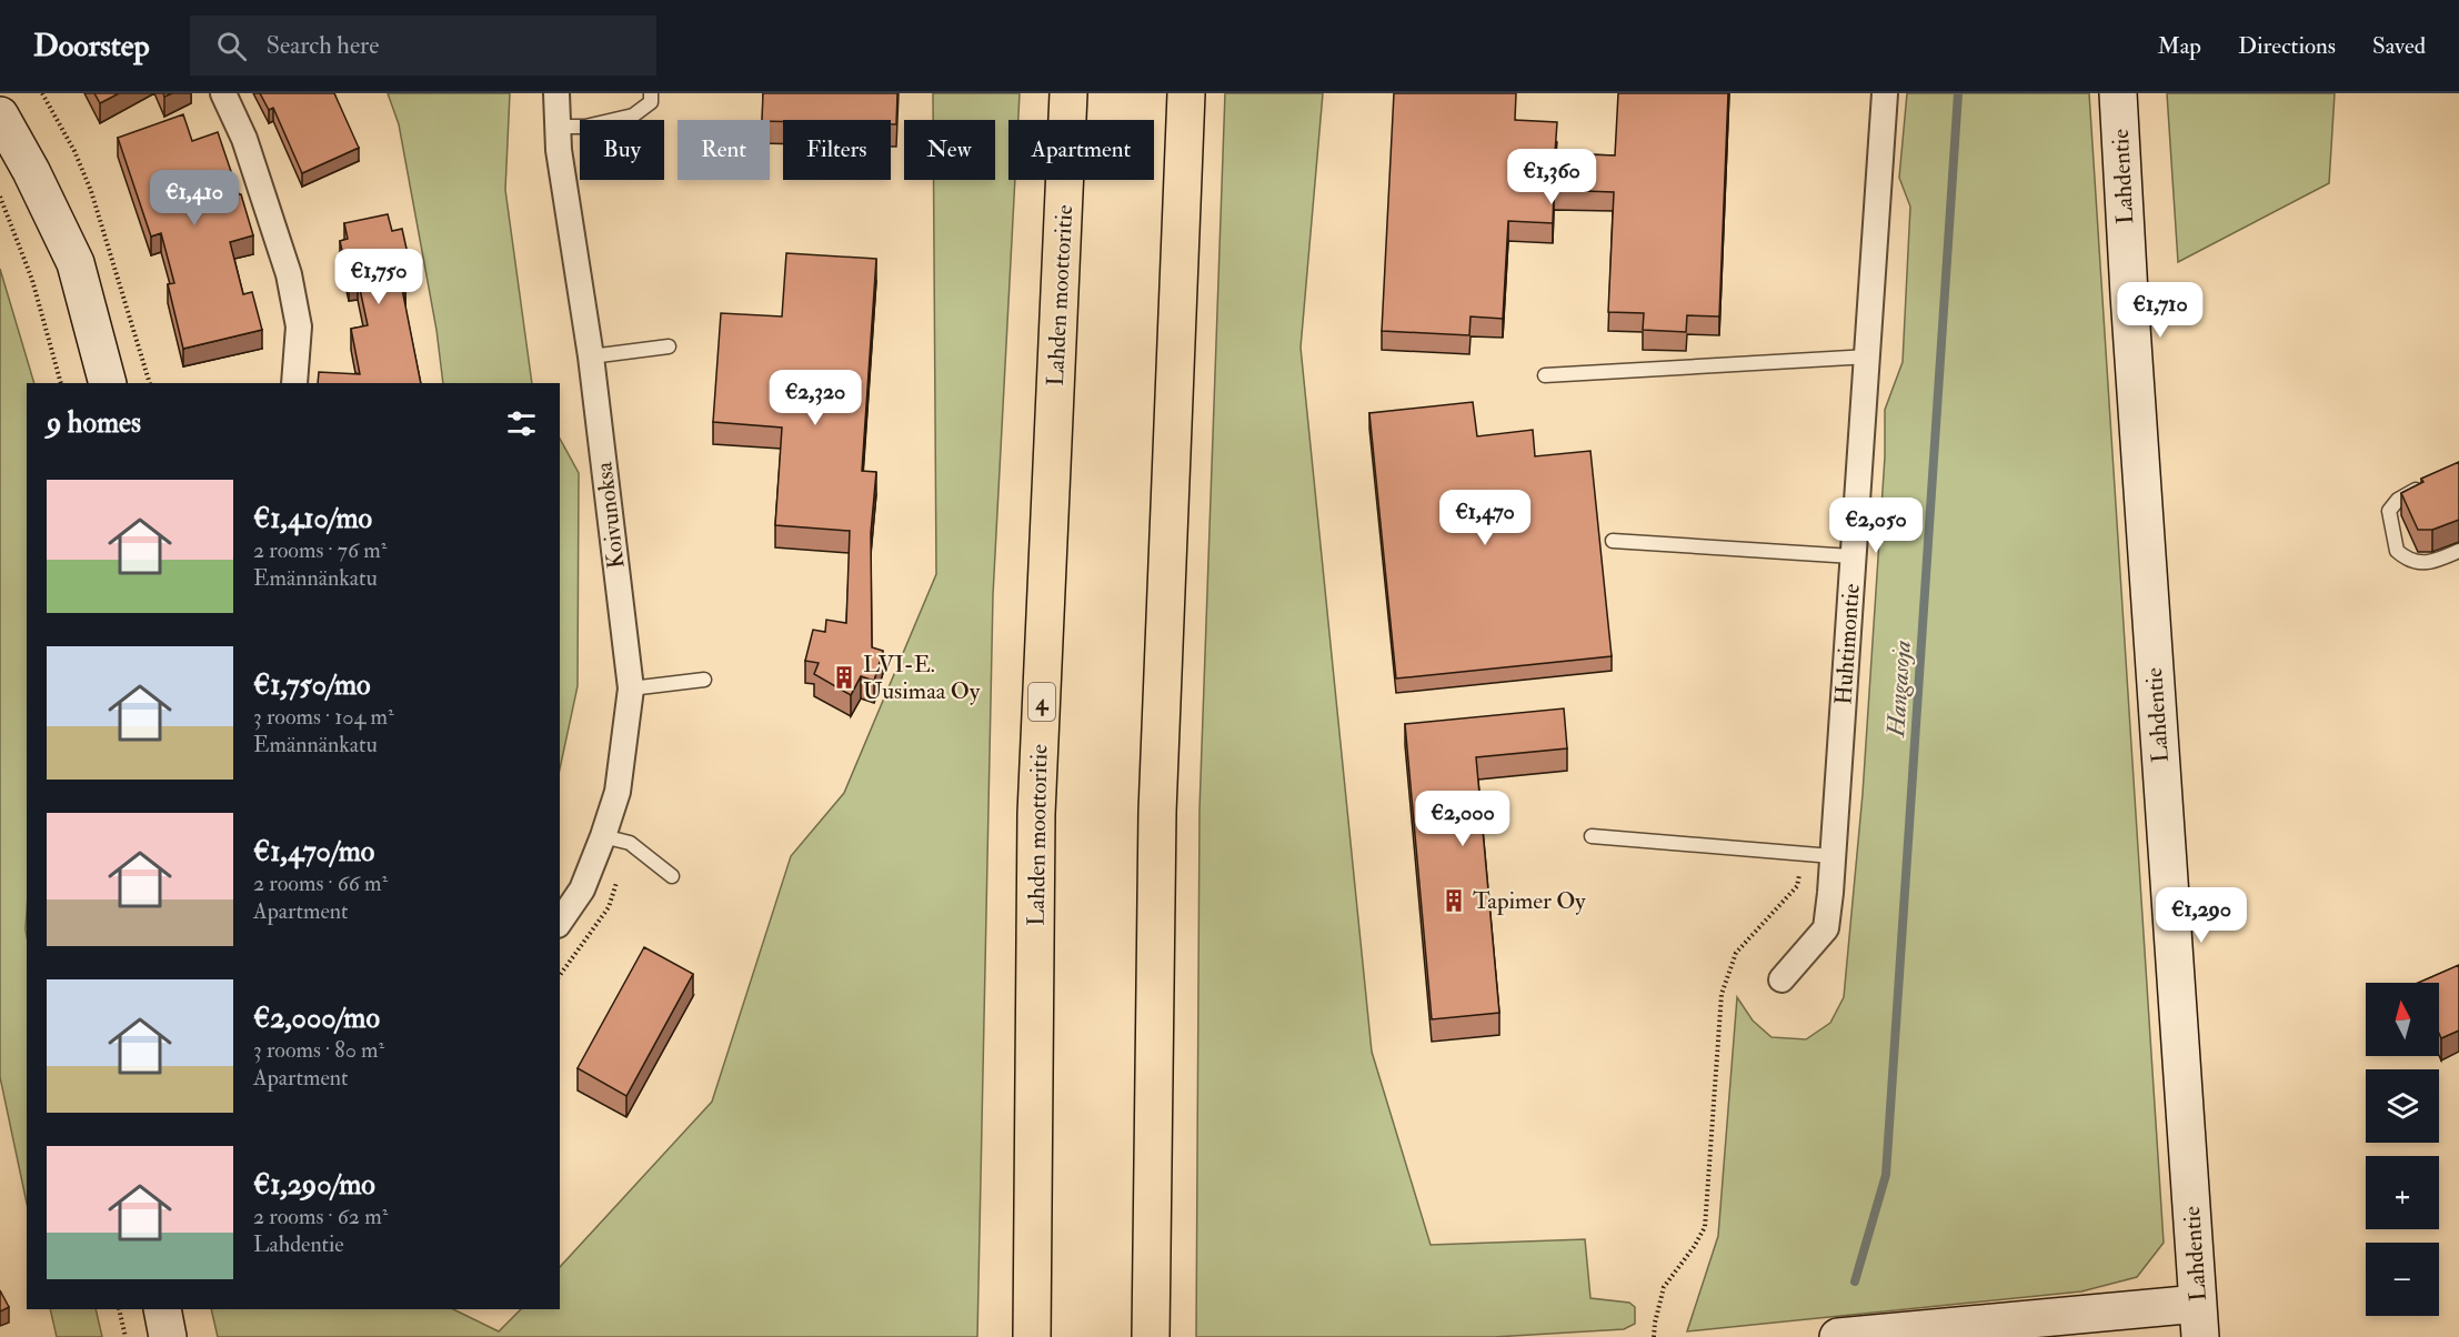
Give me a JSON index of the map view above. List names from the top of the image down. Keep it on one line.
{"streets":{"highway":["Lahden moottoritie","4"],"main road":["Lahdentie"],"street":["Koivunoksa","Huhtimontie"]},"water":["Hangasoja"],"places":{"building":["LVI-E. Uusimaa Oy","Tapimer Oy"]},"north":"top","page":{"header":"Doorstep","search":"Search here","nav":["Map","Directions","Saved"],"chip":["Buy","Rent","Filters","New","Apartment"],"price":["€1,360","€1,410","€1,750","€1,710","€2,320","€1,470","€2,050","€2,000","€1,290"],"heading":"9 homes","list":[{"name":"€1,410/mo","note":"2 rooms · 76 m² · Emännänkatu"},{"name":"€1,750/mo","note":"3 rooms · 104 m² · Emännänkatu"},{"name":"€1,470/mo","note":"2 rooms · 66 m² · Apartment"},{"name":"€2,000/mo","note":"3 rooms · 80 m² · Apartment"},{"name":"€1,290/mo","note":"2 rooms · 62 m² · Lahdentie"}],"map_buttons":["+","−"]}}
